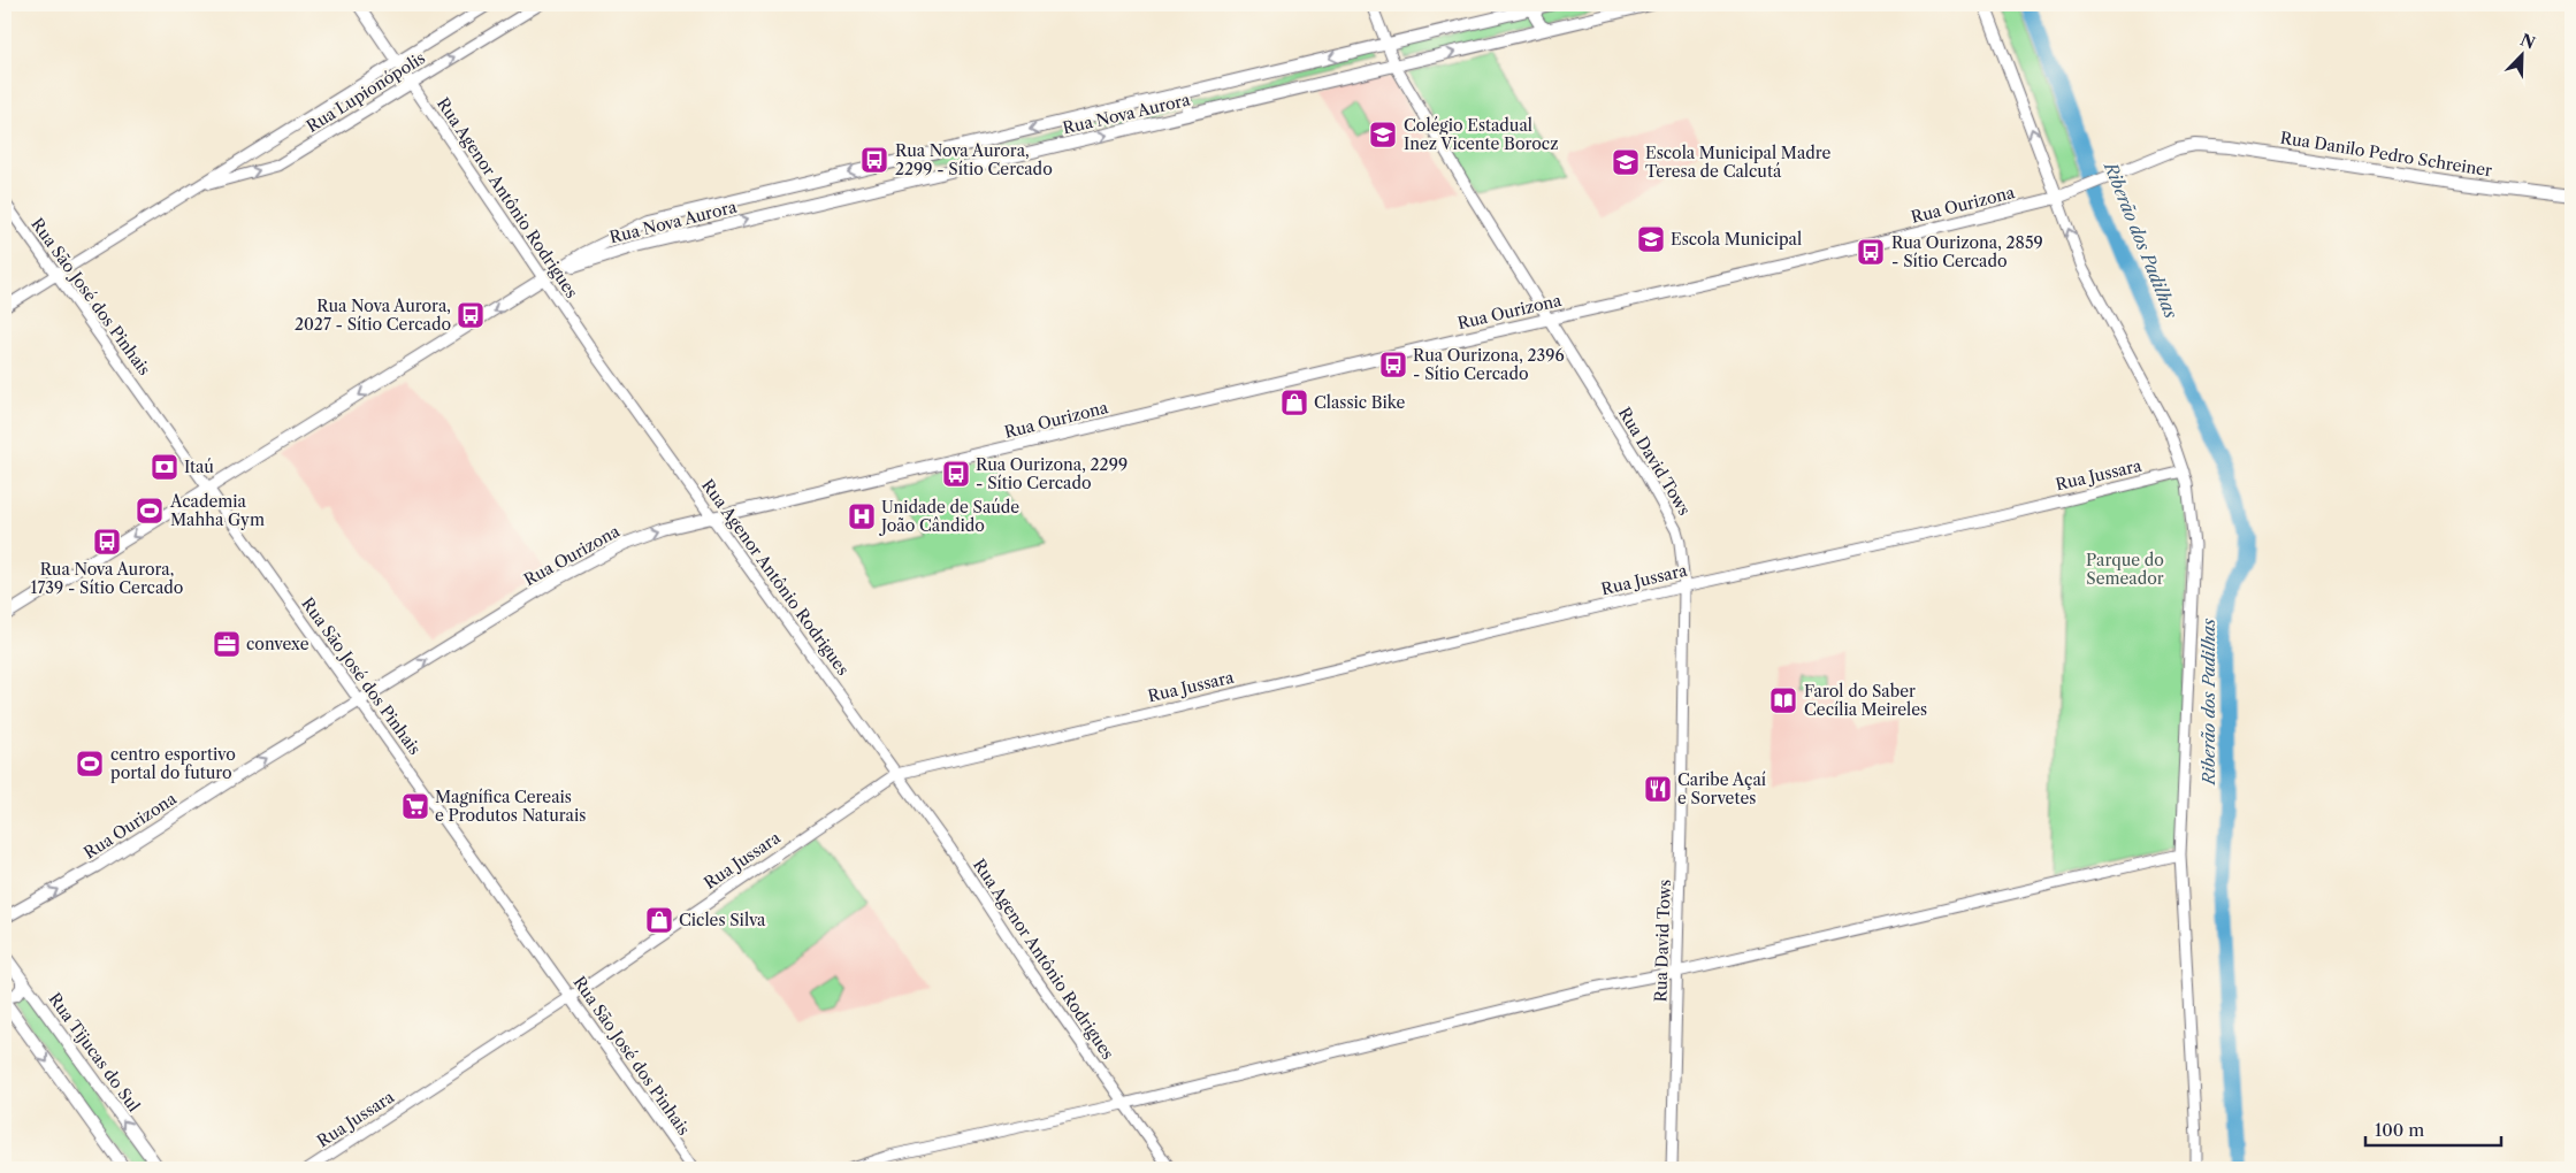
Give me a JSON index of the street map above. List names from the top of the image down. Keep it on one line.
{"streets":{"main road":["Rua Nova Aurora","Rua Danilo Pedro Schreiner","Rua Ourizona","Rua Tijucas do Sul"],"street":["Rua Lupionópolis","Rua Agenor Antônio Rodrigues","Rua São José dos Pinhais","Rua David Tows","Rua Jussara"]},"crossings":[["Rua Lupionópolis","Rua Agenor Antônio Rodrigues"],["Rua Lupionópolis","Rua São José dos Pinhais"],["Rua Nova Aurora","Rua Agenor Antônio Rodrigues"],["Rua Nova Aurora","Rua São José dos Pinhais"],["Rua Nova Aurora","Rua David Tows"],["Rua Danilo Pedro Schreiner","Rua Ourizona"],["Rua Agenor Antônio Rodrigues","Rua Ourizona"],["Rua Agenor Antônio Rodrigues","Rua Jussara"],["Rua Ourizona","Rua São José dos Pinhais"],["Rua Ourizona","Rua David Tows"],["Rua São José dos Pinhais","Rua Jussara"],["Rua David Tows","Rua Jussara"]],"water":["Riberão dos Padilhas"],"parks":["Parque do Semeador"],"places":{"school or university":["Colégio Estadual Inez Vicente Borocz","Escola Municipal Madre Teresa de Calcutá","Escola Municipal"],"bus stop":["Rua Nova Aurora, 2299 - Sítio Cercado","Rua Ourizona, 2859 - Sítio Cercado","Rua Nova Aurora, 2027 - Sítio Cercado","Rua Ourizona, 2396 - Sítio Cercado","Rua Ourizona, 2299 - Sítio Cercado","Rua Nova Aurora, 1739 - Sítio Cercado"],"shop":["Classic Bike","Cicles Silva"],"bank":["Itaú"],"sports":["Academia Mahha Gym","centro esportivo portal do futuro"],"hospital":["Unidade de Saúde João Cândido"],"office":["convexe"],"library":["Farol do Saber Cecília Meireles"],"restaurant":["Caribe Açaí e Sorvetes"],"supermarket":["Magnífica Cereais e Produtos Naturais"]},"scale_bar":"100 m","north":"top right"}
